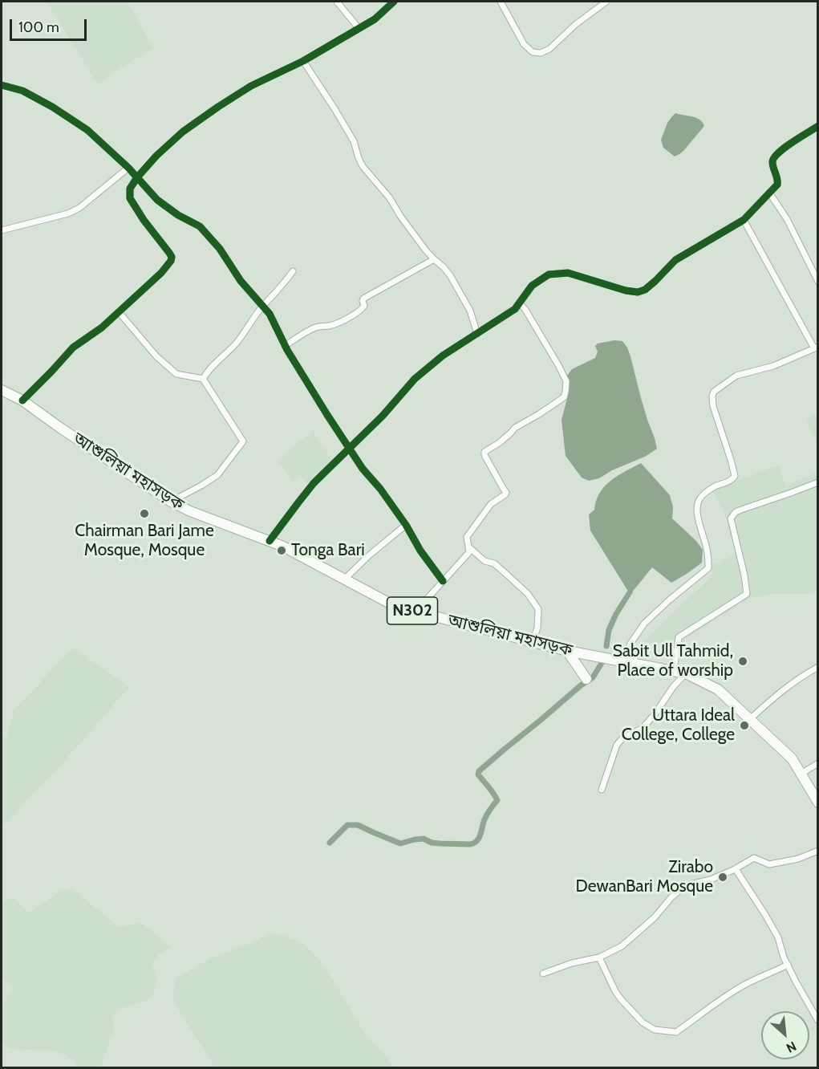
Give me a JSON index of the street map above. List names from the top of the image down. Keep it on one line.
{"streets":{"highway":["আশুলিয়া মহাসড়ক","N302"]},"places":["Chairman Bari Jame Mosque, Mosque","Tonga Bari","Sabit Ull Tahmid, Place of worship","Uttara Ideal College, College","Zirabo DewanBari Mosque"],"scale_bar":"100 m","north":"bottom right"}
